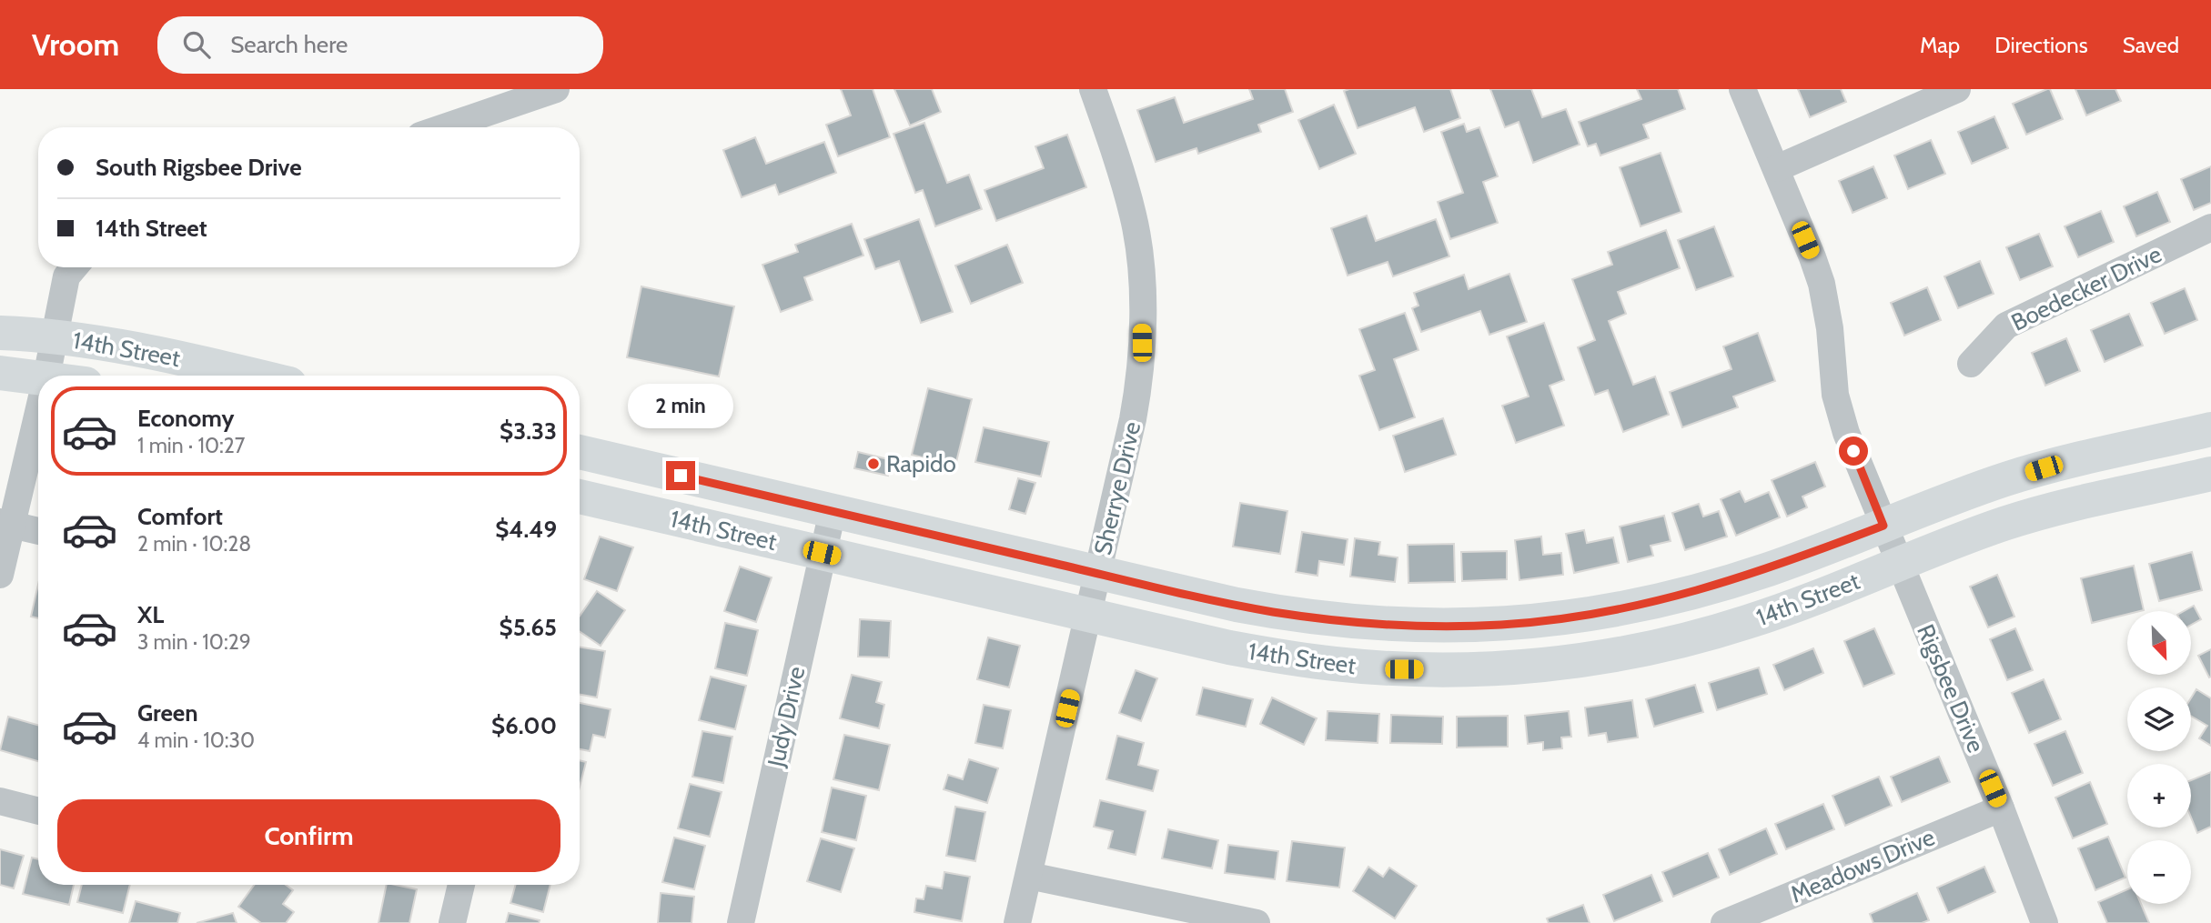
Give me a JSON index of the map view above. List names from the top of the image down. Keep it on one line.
{"streets":{"main road":["14th Street"],"street":["Boedecker Drive","Sherrye Drive","Rigsbee Drive","Judy Drive","Meadows Drive"]},"crossings":[["14th Street","Sherrye Drive"],["14th Street","Rigsbee Drive"],["14th Street","Judy Drive"],["Rigsbee Drive","Meadows Drive"]],"places":["Rapido"],"north":"bottom right","page":{"header":"Vroom","search":"Search here","nav":["Map","Directions","Saved"],"banner":["South Rigsbee Drive","14th Street"],"bubble":"2 min","list":[{"name":"Economy","note":"1 min · 10:27","value":"$3.33"},{"name":"Comfort","note":"2 min · 10:28","value":"$4.49"},{"name":"XL","note":"3 min · 10:29","value":"$5.65"},{"name":"Green","note":"4 min · 10:30","value":"$6.00"}],"map_buttons":["+","−"],"buttons":"Confirm"}}
